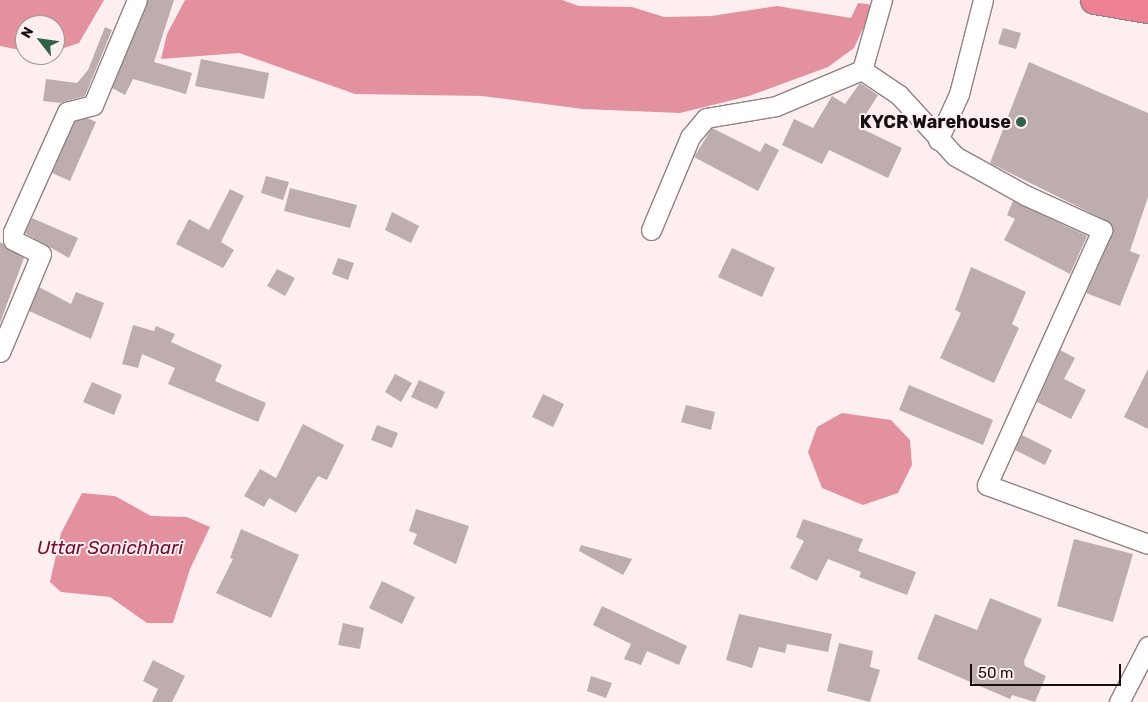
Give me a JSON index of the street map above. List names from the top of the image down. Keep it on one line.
{"water":["Uttar Sonichhari"],"places":["KYCR Warehouse"],"scale_bar":"50 m","north":"top left"}
